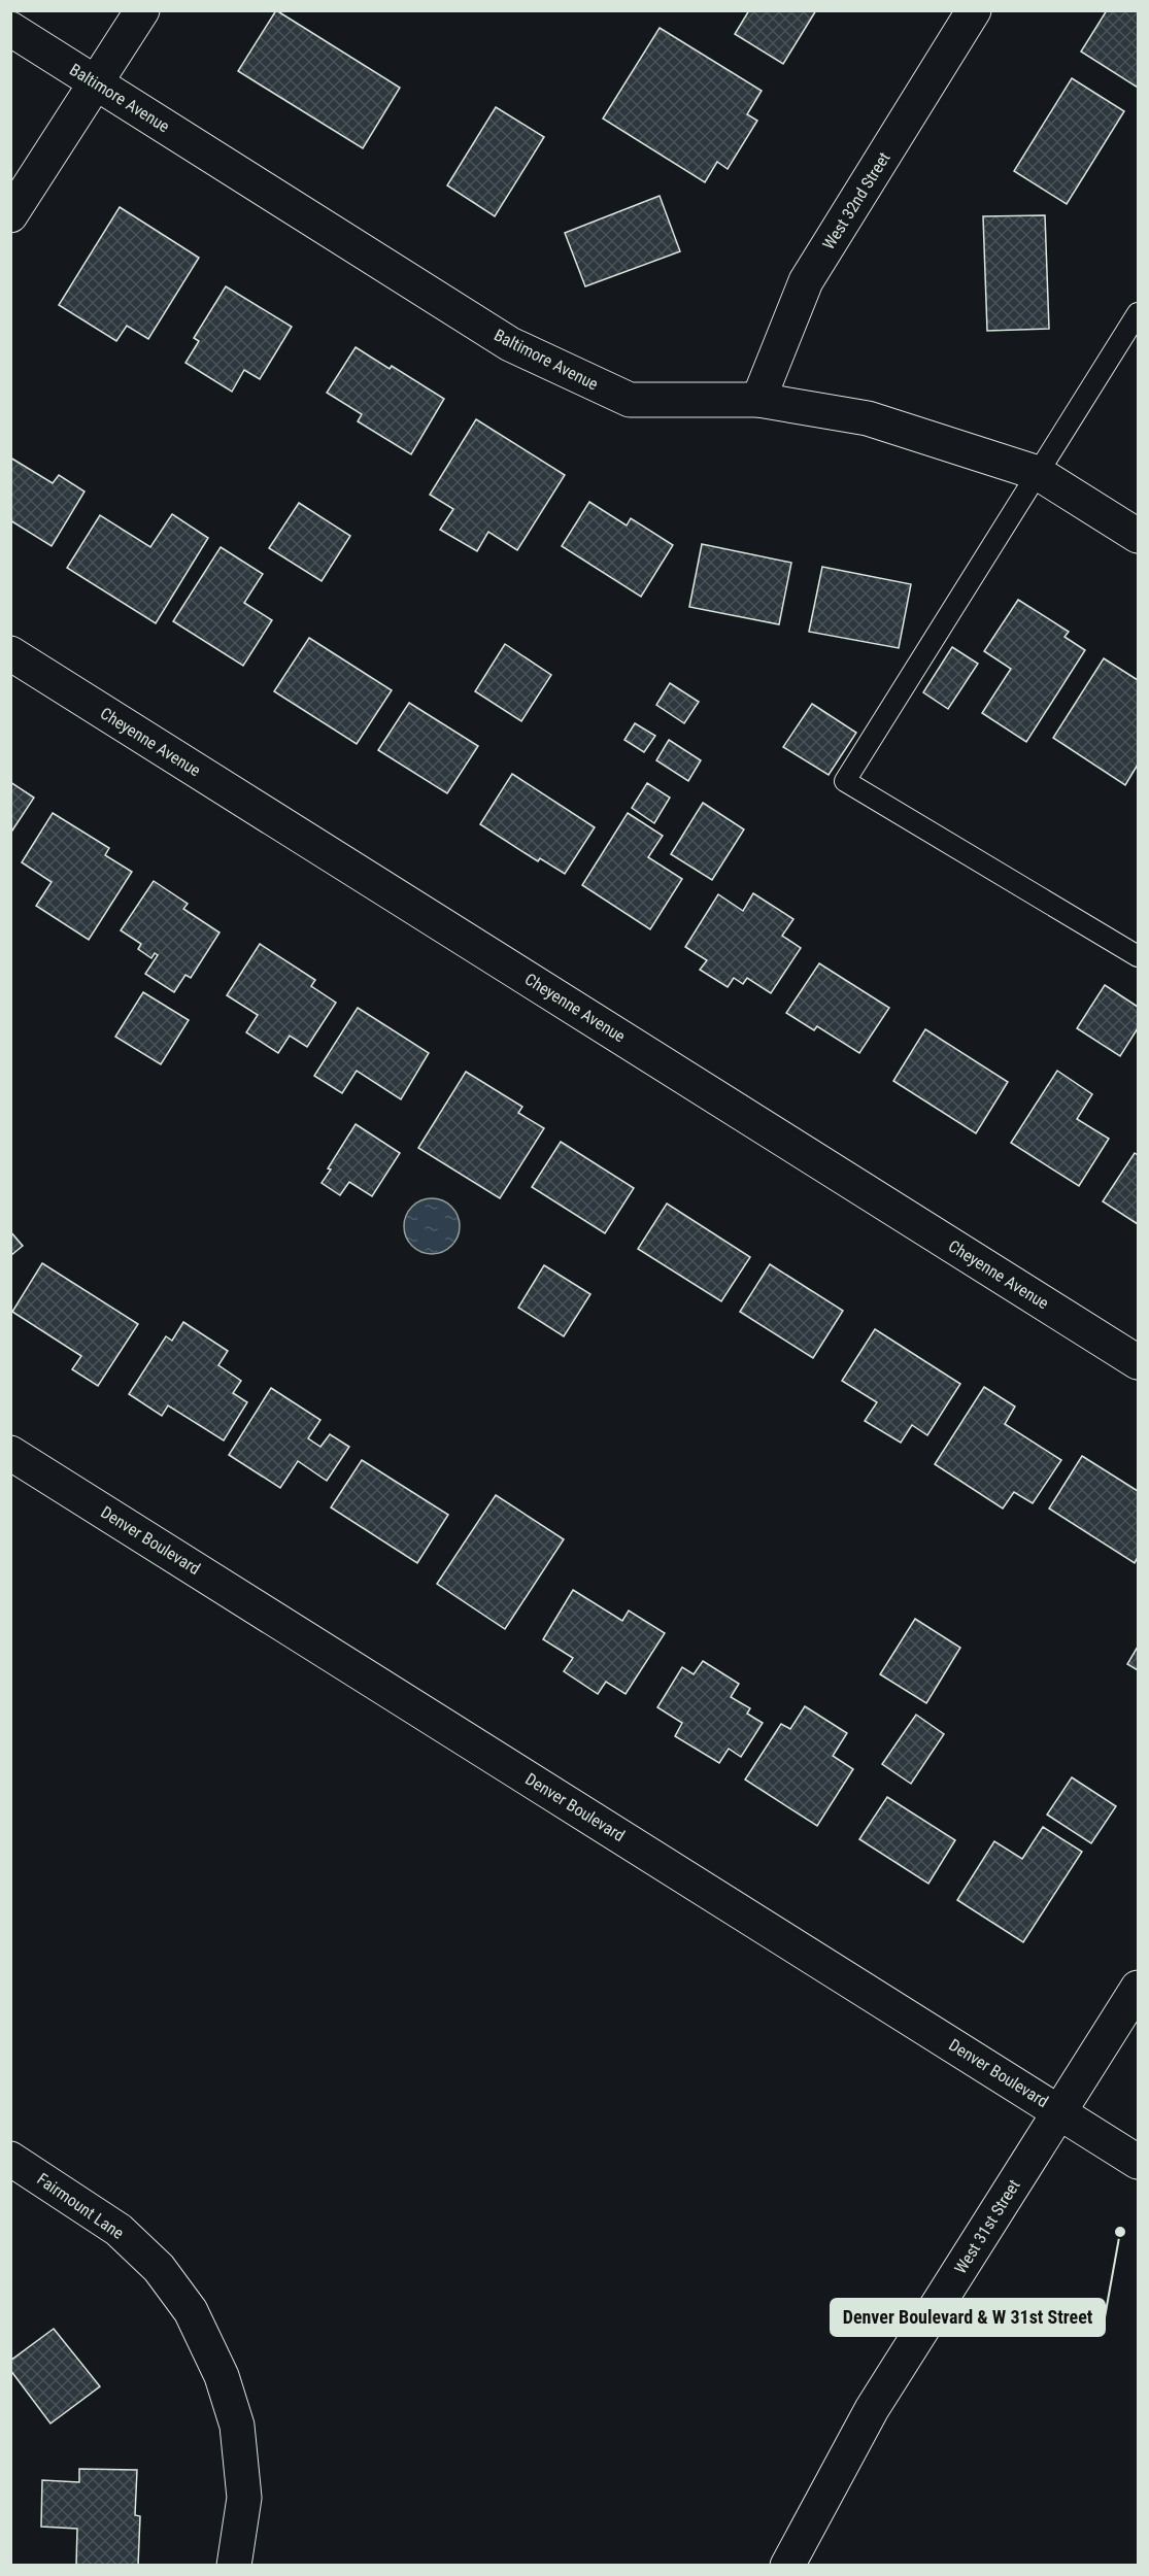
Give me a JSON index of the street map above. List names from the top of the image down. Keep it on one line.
{"streets":{"street":["Baltimore Avenue","West 32nd Street","Cheyenne Avenue","Denver Boulevard","Fairmount Lane","West 31st Street"]},"crossings":[["Baltimore Avenue","West 32nd Street"],["Denver Boulevard","West 31st Street"]],"places":["Denver Boulevard & W 31st Street"]}
